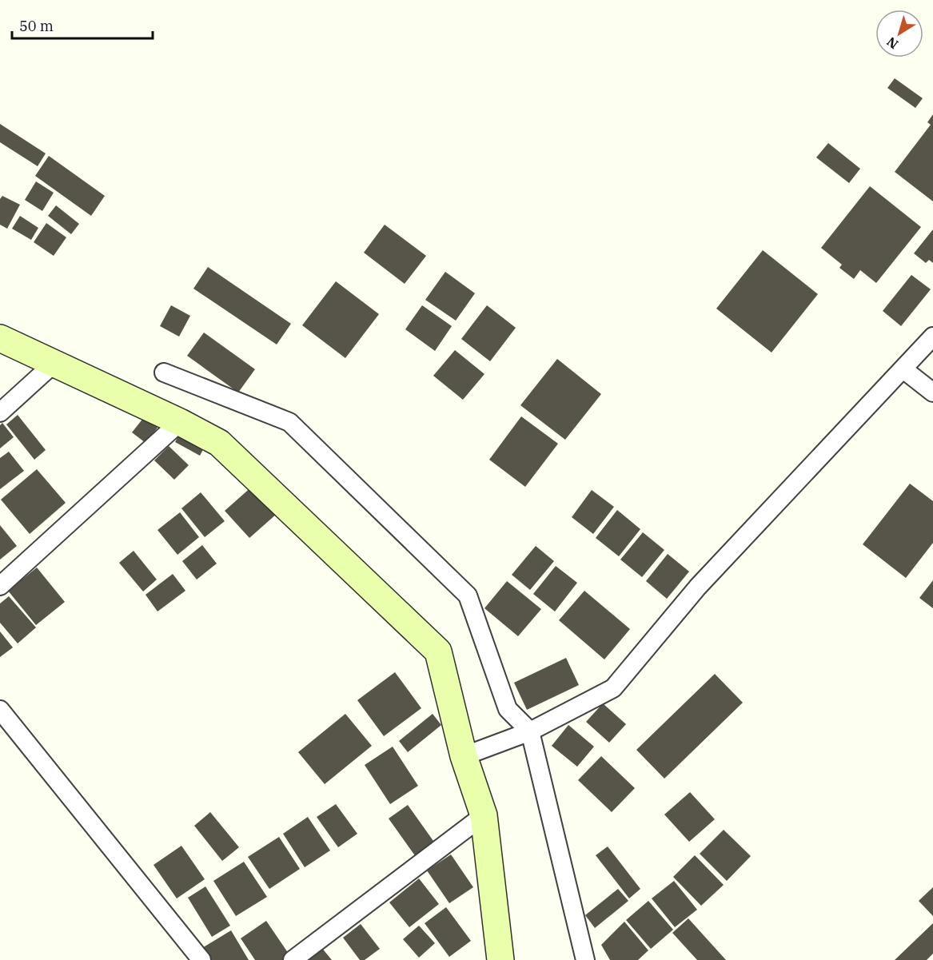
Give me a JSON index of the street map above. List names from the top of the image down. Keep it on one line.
{"scale_bar":"50 m","north":"bottom left"}
